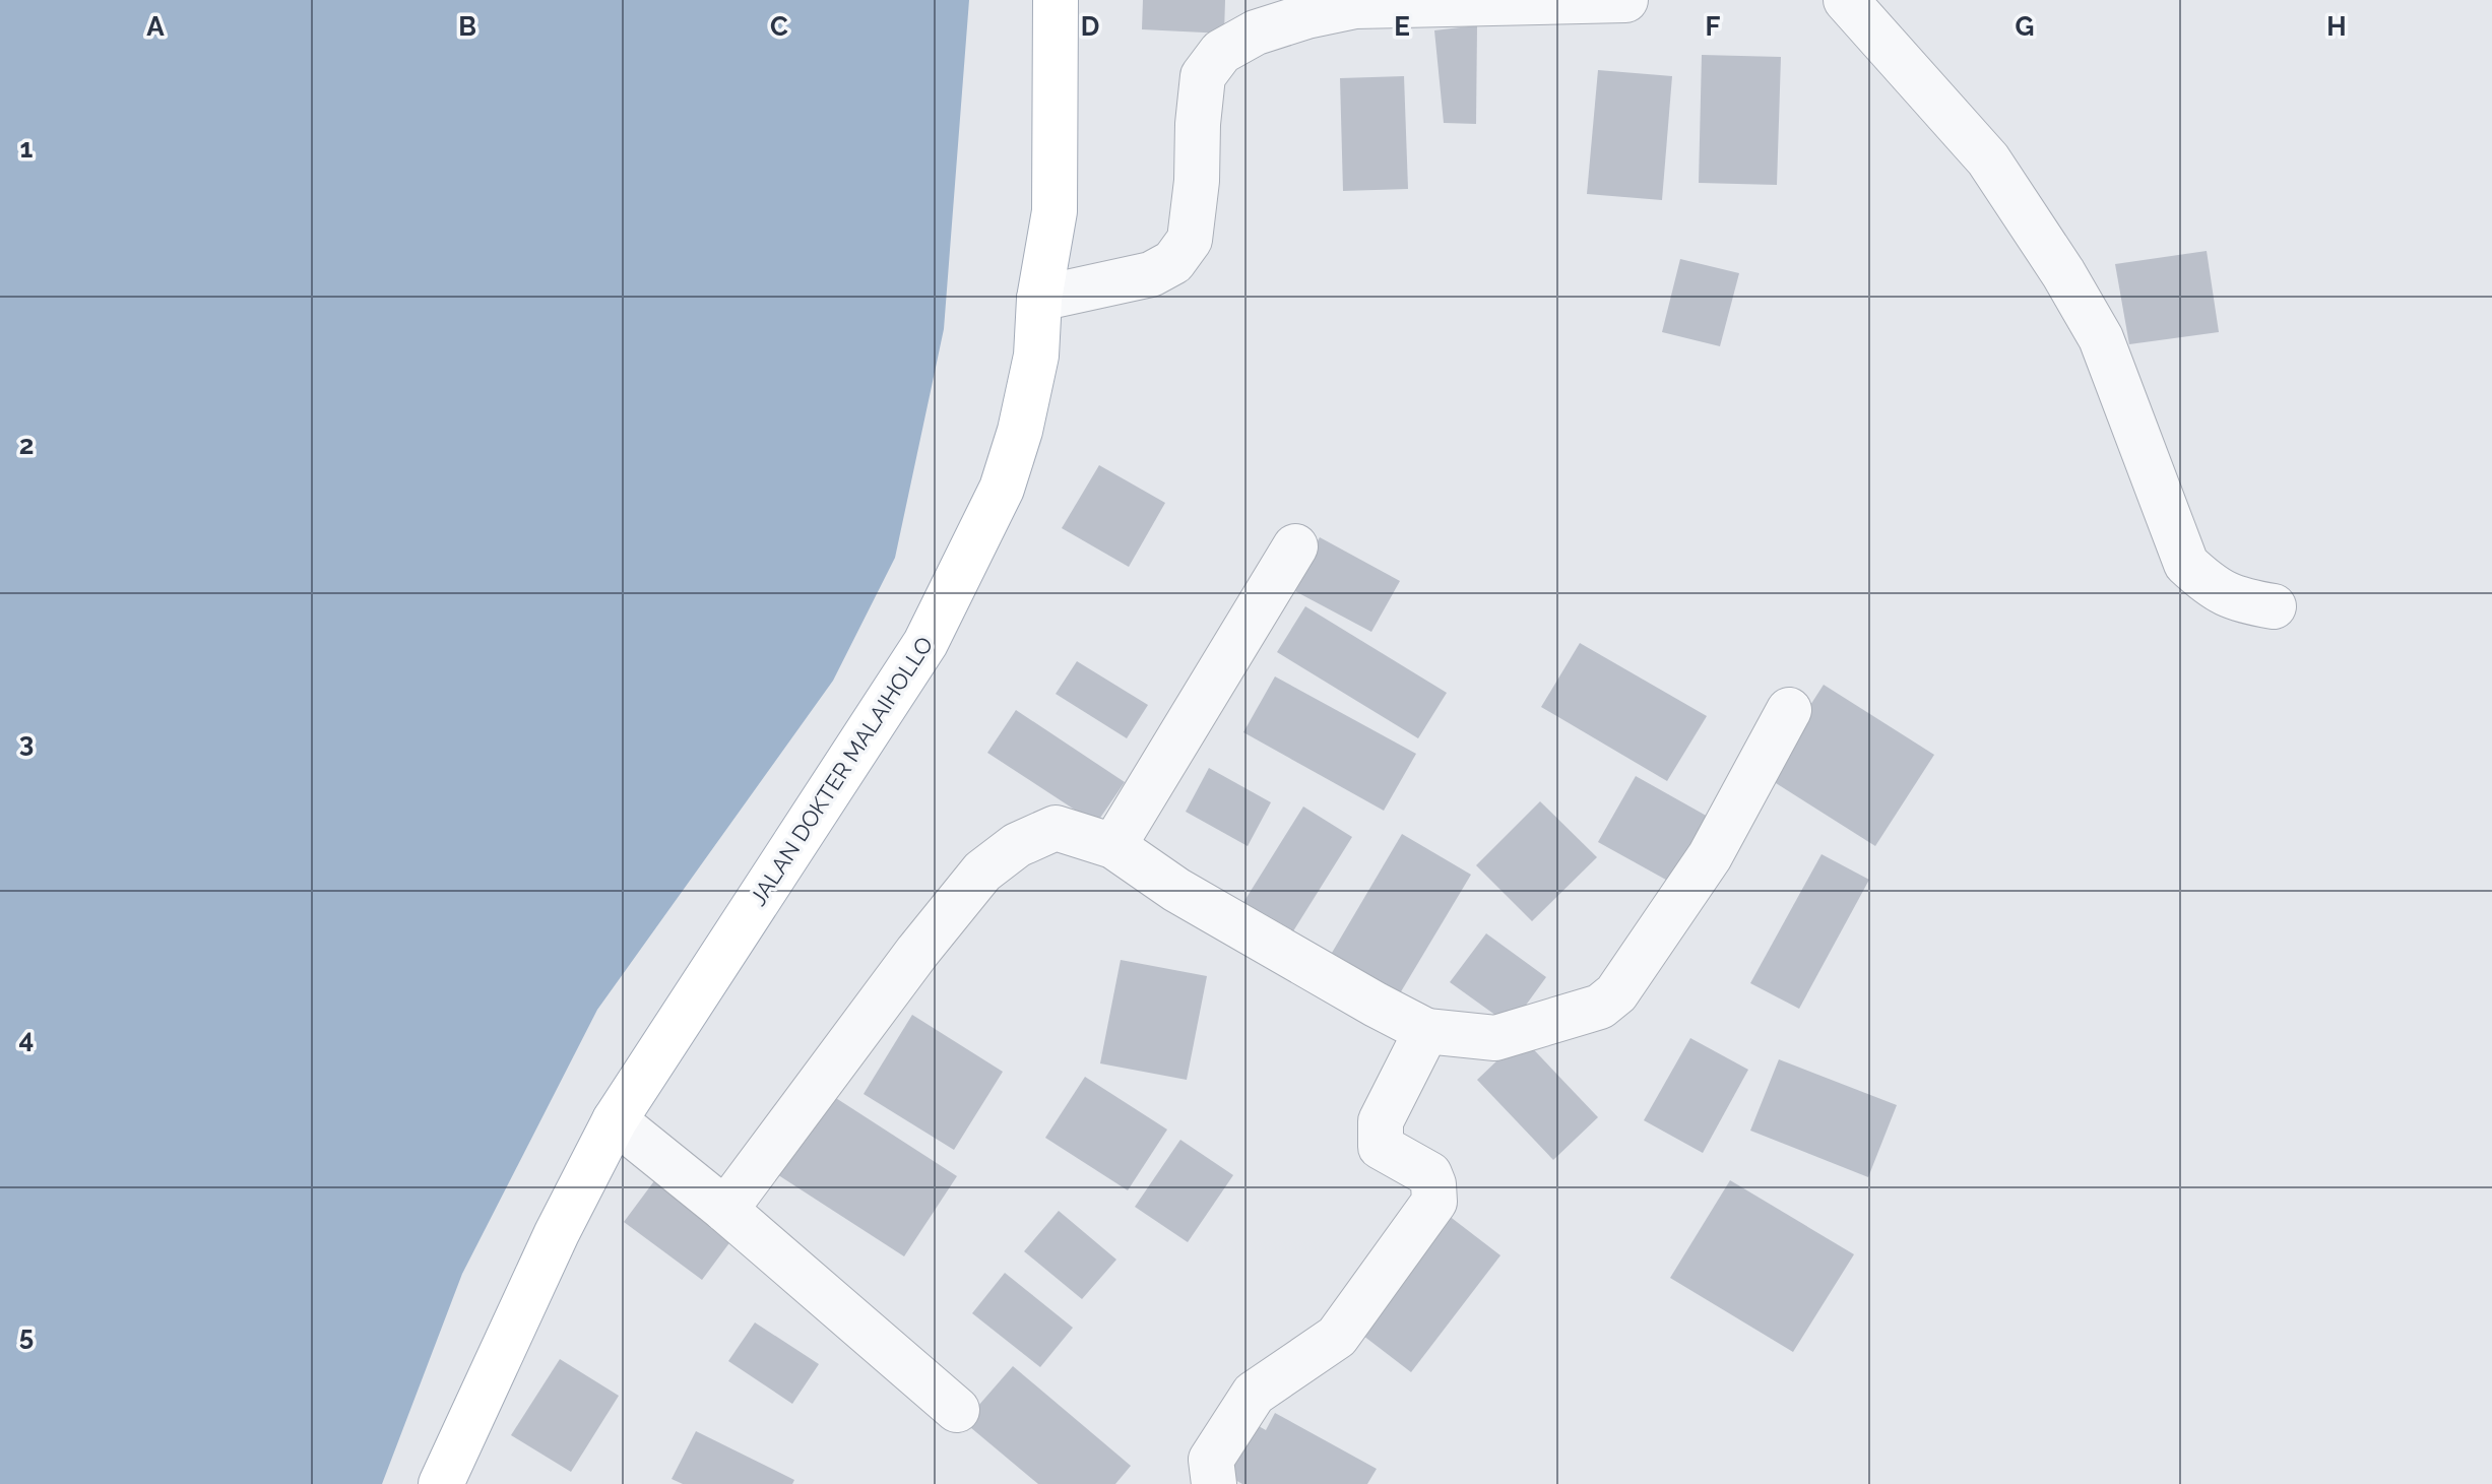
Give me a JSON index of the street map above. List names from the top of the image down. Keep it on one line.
{"streets":{"main road":["JALAN DOKTER MALAIHOLLO"]},"grid":{"columns":["A","B","C","D","E","F","G","H"],"rows":["1","2","3","4","5"]}}
